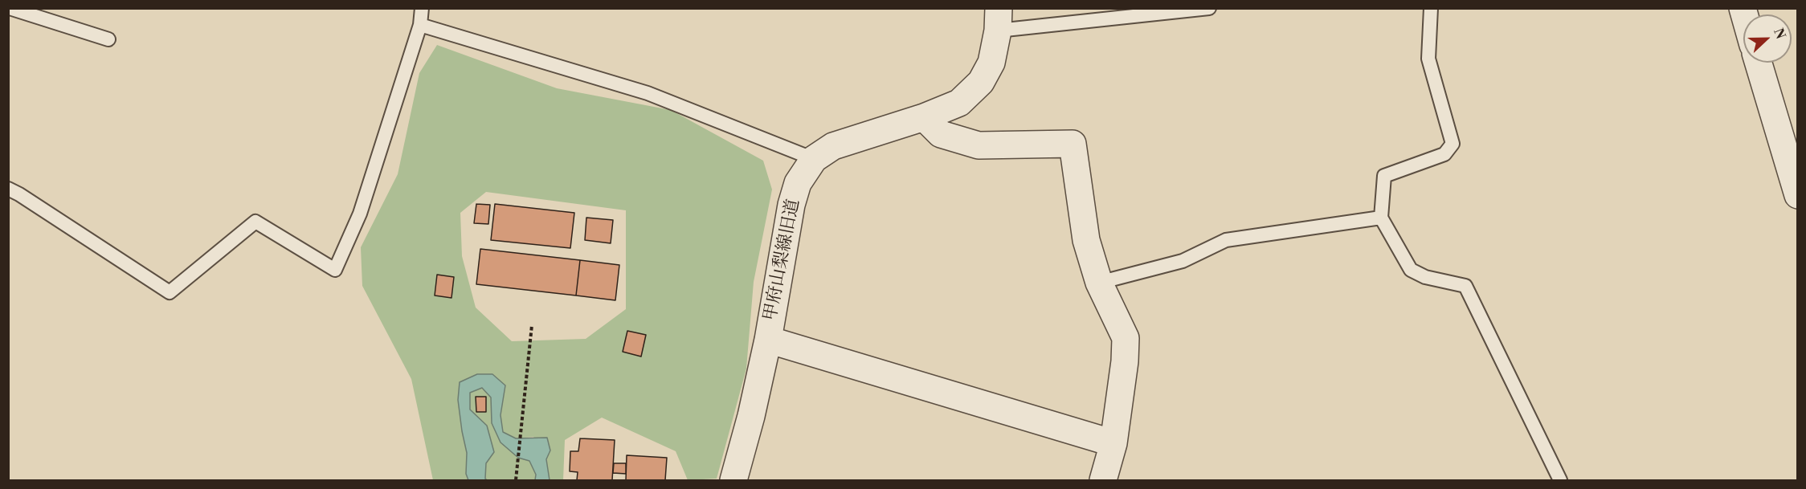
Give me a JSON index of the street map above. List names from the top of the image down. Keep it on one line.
{"streets":{"street":["甲府山梨線旧道"]},"north":"right"}
